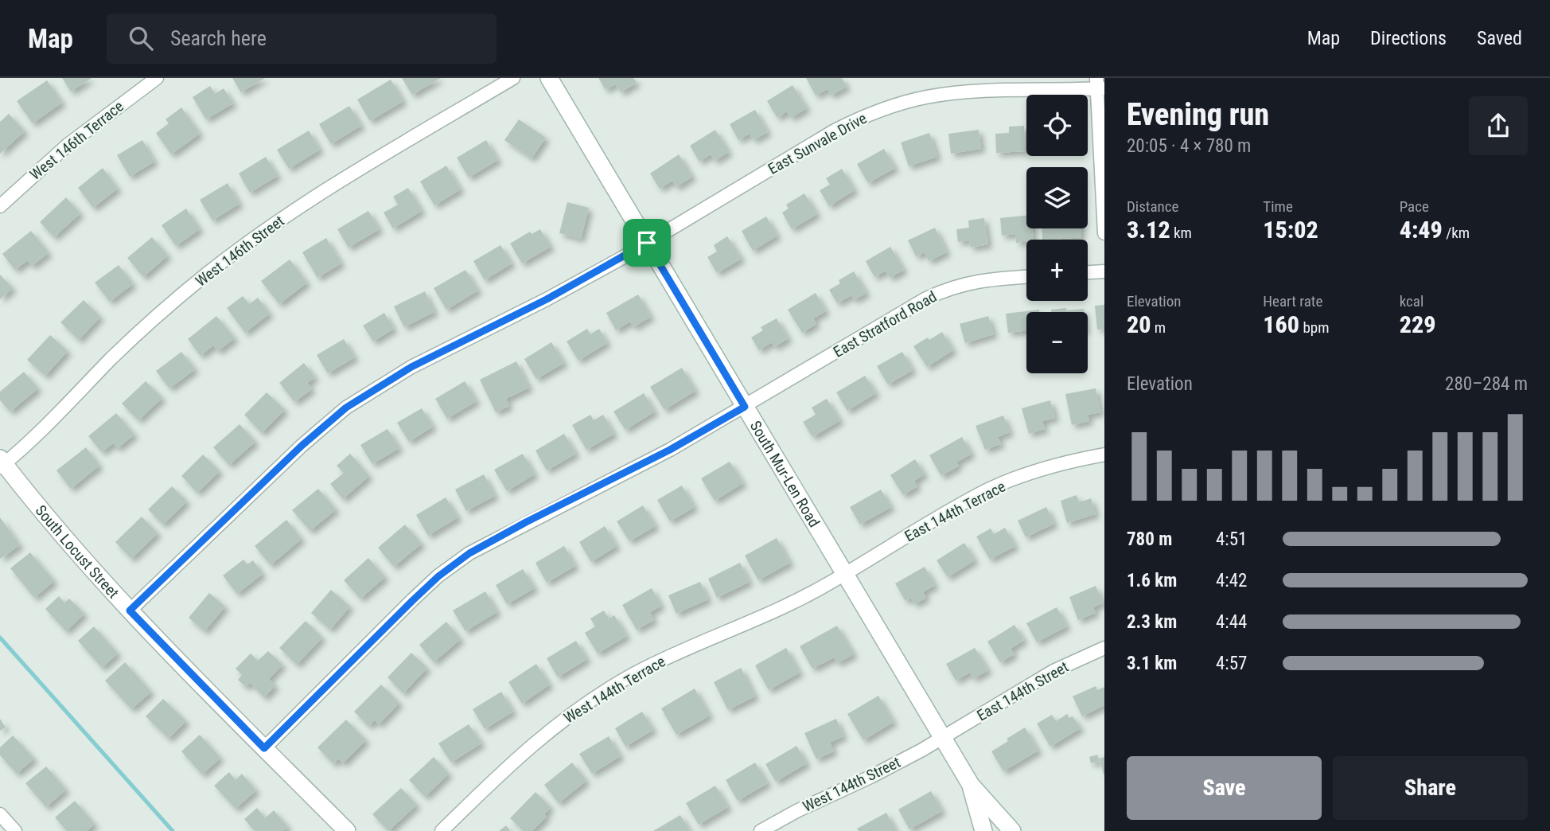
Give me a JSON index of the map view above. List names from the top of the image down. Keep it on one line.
{"streets":{"main road":["South Mur-Len Road","South Locust Street"],"street":["West 146th Terrace","East Sunvale Drive","West 146th Street","East Stratford Road","East 144th Terrace","West 144th Terrace","East 144th Street","West 144th Street"]},"crossings":[["East Sunvale Drive","South Mur-Len Road"],["East Sunvale Drive","South Locust Street"],["West 146th Street","South Locust Street"],["East Stratford Road","South Mur-Len Road"],["East Stratford Road","South Locust Street"],["South Mur-Len Road","East 144th Terrace"],["South Mur-Len Road","West 144th Terrace"],["South Mur-Len Road","East 144th Street"],["South Mur-Len Road","West 144th Street"],["East 144th Terrace","West 144th Terrace"],["East 144th Street","West 144th Street"]],"page":{"header":"Map","search":"Search here","nav":["Map","Directions","Saved"],"heading":["Evening run","20:05 · 4 × 780 m"],"map_buttons":["+","−"],"stats":[["Distance","3.12 km"],["Time","15:02"],["Pace","4:49 /km"],["Elevation","20 m"],["Heart rate","160 bpm"],["kcal","229"]],"chart":["Elevation","280–284 m"],"list":[{"name":"780 m","note":"4:51"},{"name":"1.6 km","note":"4:42"},{"name":"2.3 km","note":"4:44"},{"name":"3.1 km","note":"4:57"}],"buttons":["Save","Share"]}}
